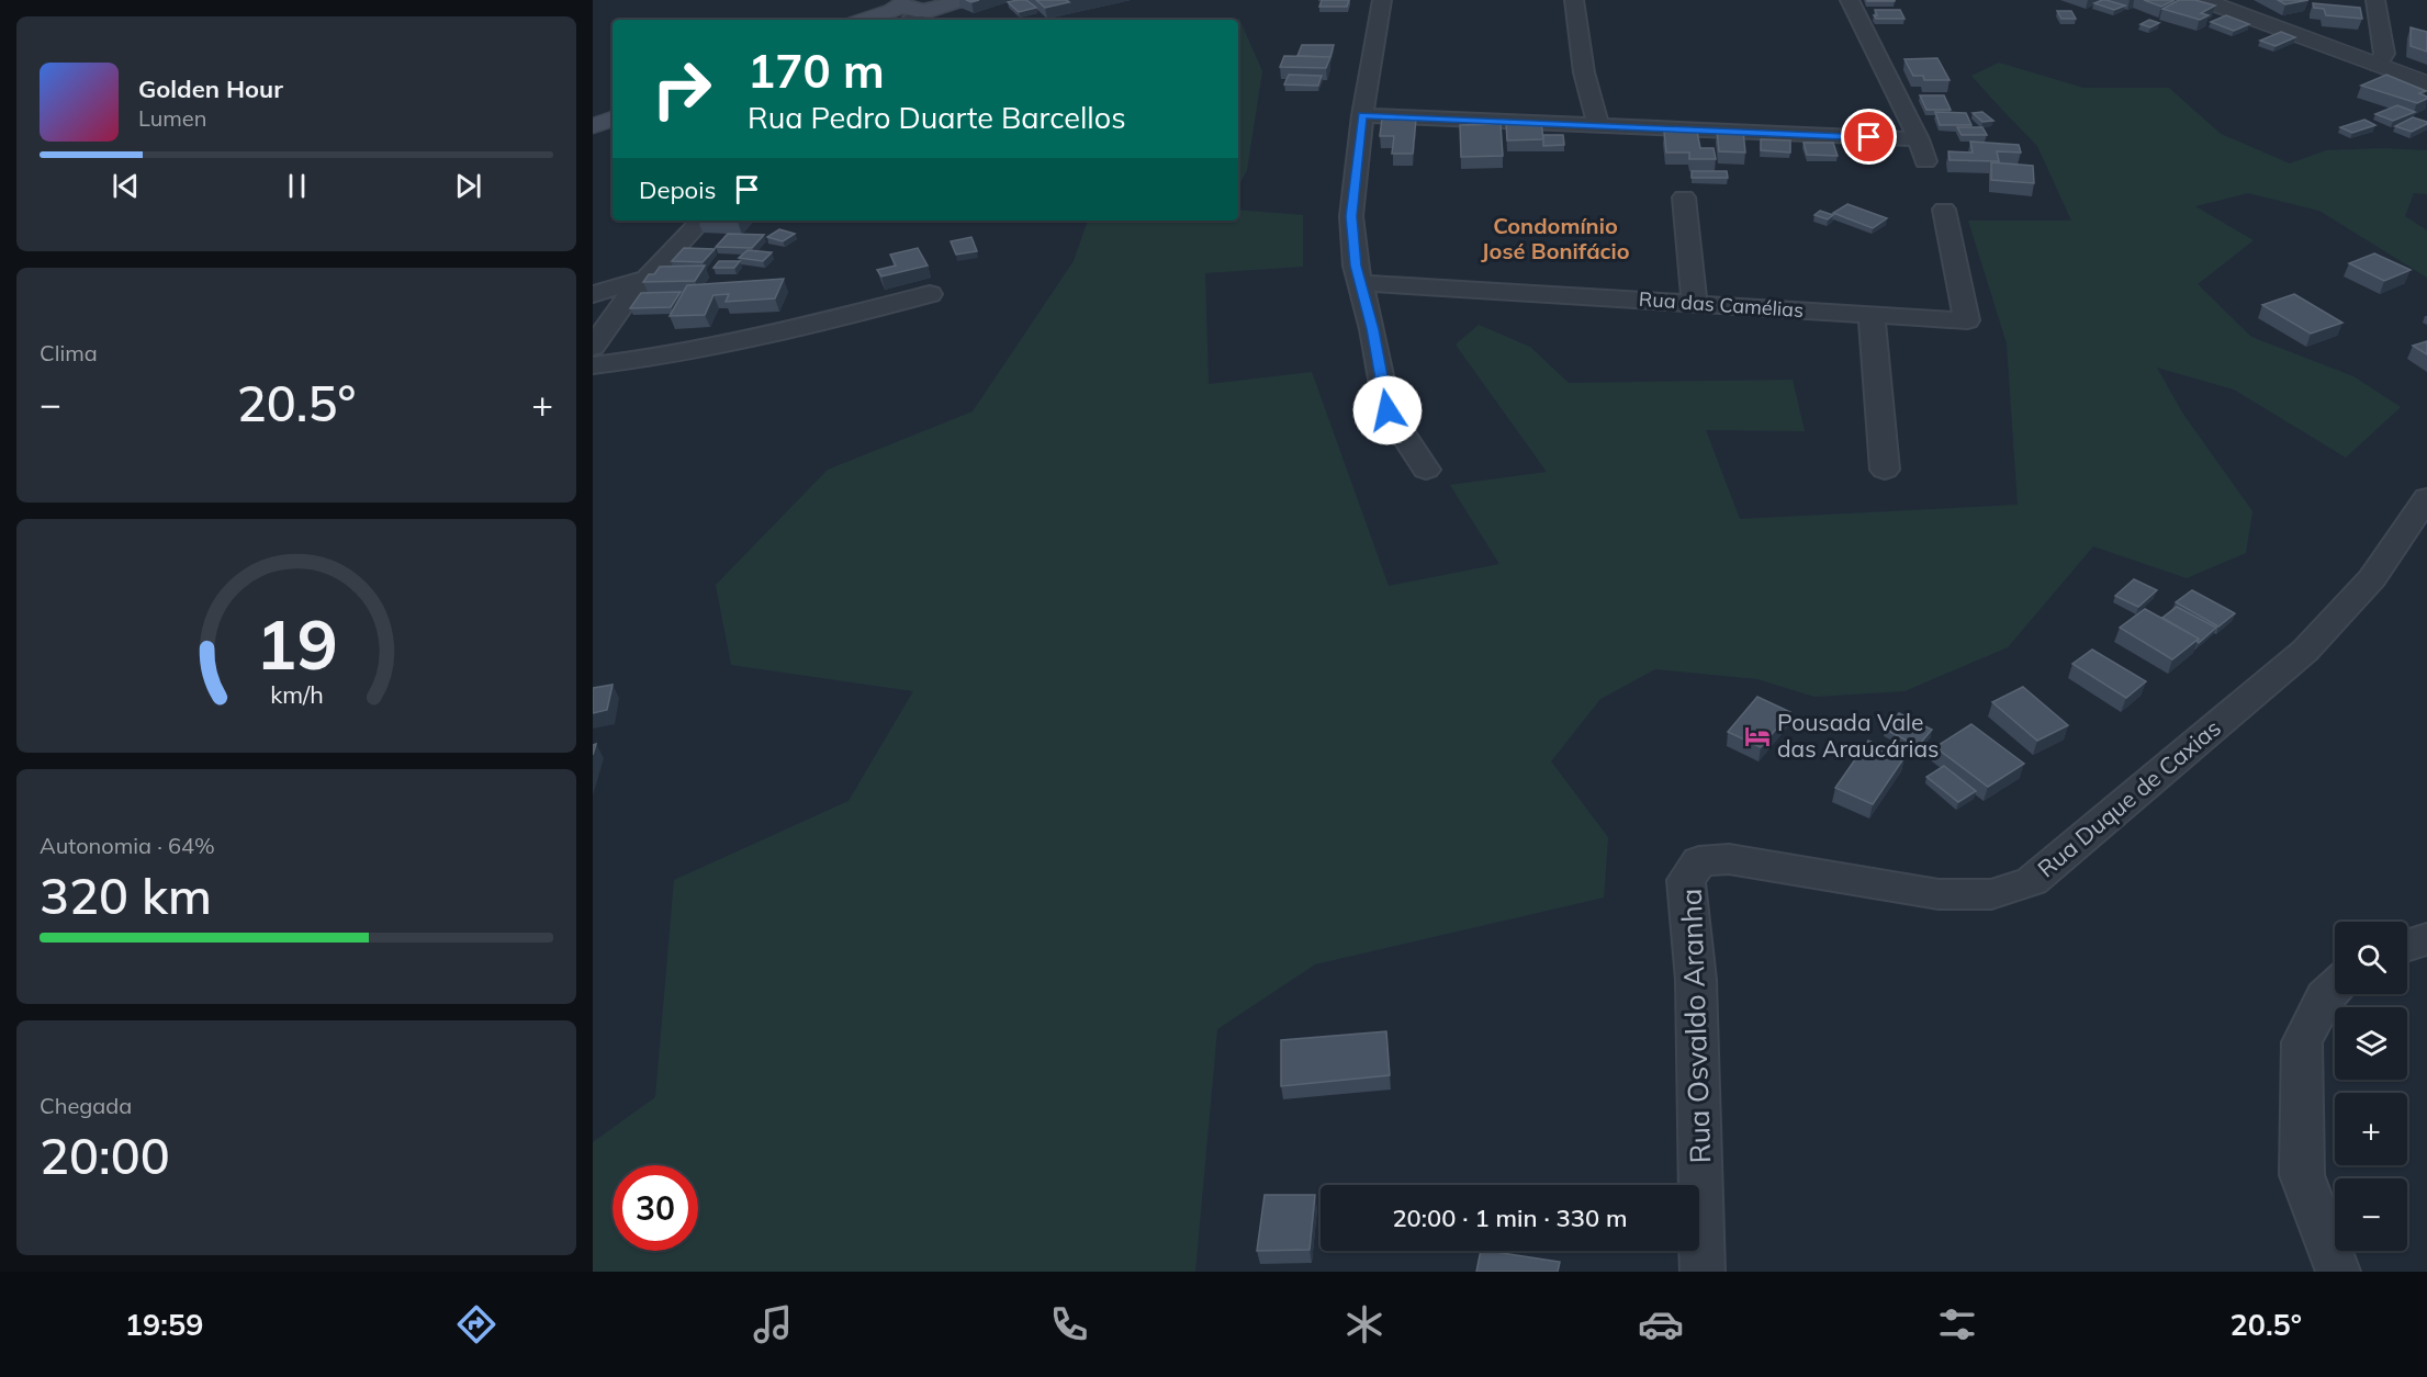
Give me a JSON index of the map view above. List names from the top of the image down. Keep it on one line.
{"streets":{"street":["Rua das Camélias","Rua Duque de Caxias","Rua Osvaldo Aranha"]},"crossings":[["Rua Duque de Caxias","Rua Osvaldo Aranha"]],"districts":["Condomínio José Bonifácio"],"places":{"hotel":["Pousada Vale das Araucárias"]},"page":{"turn":["170 m","Rua Pedro Duarte Barcellos"],"song":["Golden Hour","Lumen"],"then":"Depois","tile":["Clima",["Autonomia · 64%","320 km"],["Chegada","20:00"]],"heat":["−","20.5°","+"],"map_buttons":["+","−"],"limit":"30","trip":"20:00 · 1 min · 330 m","tabs":["19:59","20.5°"],"gauge":["19","km/h"]}}
